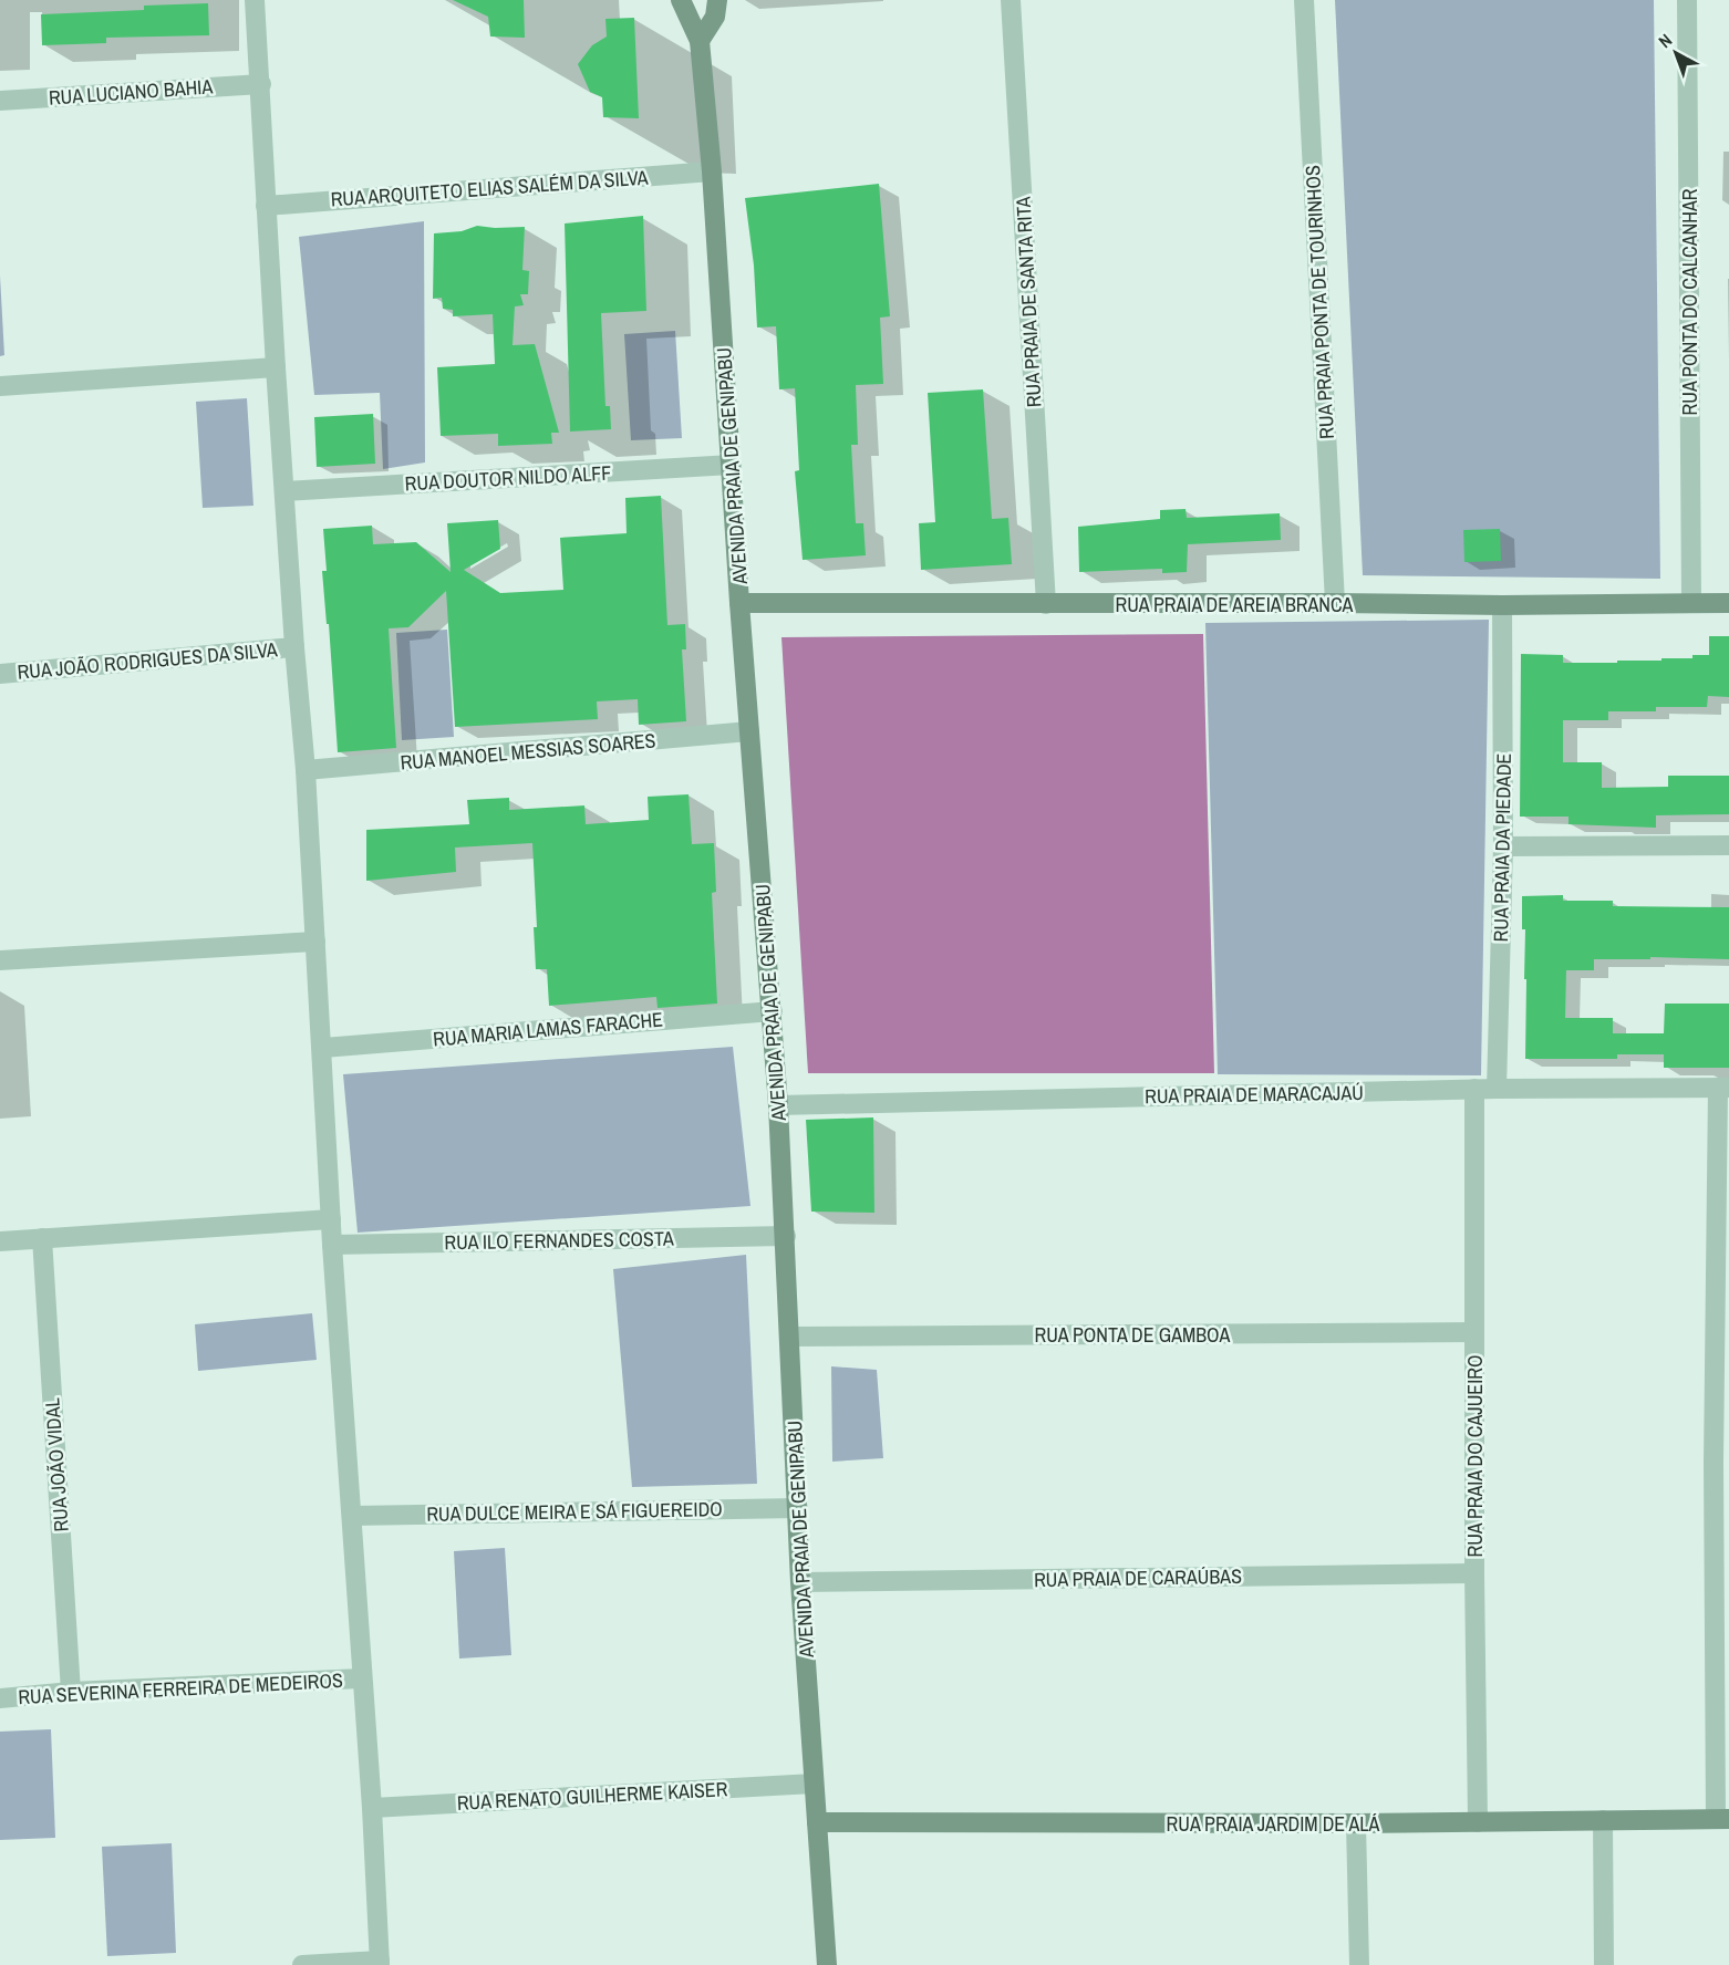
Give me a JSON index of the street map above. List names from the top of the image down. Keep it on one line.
{"streets":{"main road":["AVENIDA PRAIA DE GENIPABU","RUA PRAIA DE AREIA BRANCA","RUA PRAIA JARDIM DE ALÁ"],"street":["RUA LUCIANO BAHIA","RUA ARQUITETO ELIAS SALÉM DA SILVA","RUA PRAIA DE SANTA RITA","RUA PRAIA PONTA DE TOURINHOS","RUA PONTA DO CALCANHAR","RUA DOUTOR NILDO ALFF","RUA JOÃO RODRIGUES DA SILVA","RUA MANOEL MESSIAS SOARES","RUA PRAIA DA PIEDADE","RUA MARIA LAMAS FARACHE","RUA PRAIA DE MARACAJAÚ","RUA ILO FERNANDES COSTA","RUA PONTA DE GAMBOA","RUA PRAIA DO CAJUEIRO","RUA JOÃO VIDAL","RUA DULCE MEIRA E SÁ FIGUEREIDO","RUA PRAIA DE CARAÚBAS","RUA SEVERINA FERREIRA DE MEDEIROS","RUA RENATO GUILHERME KAISER"]},"crossings":[["RUA ARQUITETO ELIAS SALÉM DA SILVA","AVENIDA PRAIA DE GENIPABU"],["RUA PRAIA DE SANTA RITA","RUA PRAIA DE AREIA BRANCA"],["RUA PRAIA PONTA DE TOURINHOS","RUA PRAIA DE AREIA BRANCA"],["RUA PONTA DO CALCANHAR","RUA PRAIA DE AREIA BRANCA"],["AVENIDA PRAIA DE GENIPABU","RUA DOUTOR NILDO ALFF"],["AVENIDA PRAIA DE GENIPABU","RUA PRAIA DE AREIA BRANCA"],["AVENIDA PRAIA DE GENIPABU","RUA MANOEL MESSIAS SOARES"],["AVENIDA PRAIA DE GENIPABU","RUA MARIA LAMAS FARACHE"],["AVENIDA PRAIA DE GENIPABU","RUA PRAIA DE MARACAJAÚ"],["AVENIDA PRAIA DE GENIPABU","RUA ILO FERNANDES COSTA"],["AVENIDA PRAIA DE GENIPABU","RUA PONTA DE GAMBOA"],["AVENIDA PRAIA DE GENIPABU","RUA DULCE MEIRA E SÁ FIGUEREIDO"],["AVENIDA PRAIA DE GENIPABU","RUA PRAIA DE CARAÚBAS"],["AVENIDA PRAIA DE GENIPABU","RUA RENATO GUILHERME KAISER"],["AVENIDA PRAIA DE GENIPABU","RUA PRAIA JARDIM DE ALÁ"],["RUA PRAIA DE AREIA BRANCA","RUA PRAIA DA PIEDADE"],["RUA PRAIA DA PIEDADE","RUA PRAIA DE MARACAJAÚ"],["RUA PRAIA DE MARACAJAÚ","RUA PRAIA DO CAJUEIRO"],["RUA PONTA DE GAMBOA","RUA PRAIA DO CAJUEIRO"],["RUA PRAIA DO CAJUEIRO","RUA PRAIA DE CARAÚBAS"],["RUA PRAIA DO CAJUEIRO","RUA PRAIA JARDIM DE ALÁ"],["RUA JOÃO VIDAL","RUA SEVERINA FERREIRA DE MEDEIROS"]],"north":"top left"}
